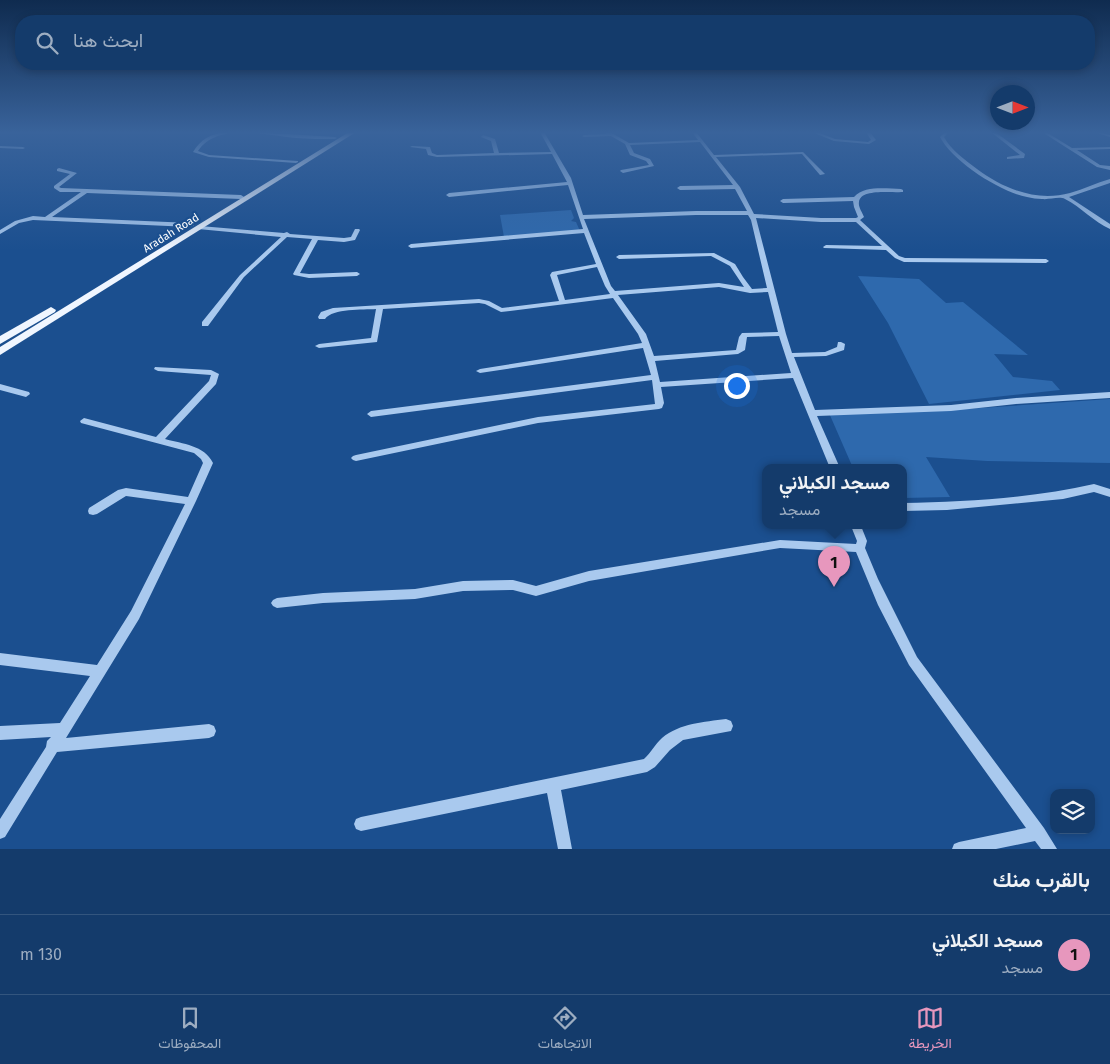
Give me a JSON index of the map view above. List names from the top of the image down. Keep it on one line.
{"streets":{"main road":["Aradah Road"]},"north":"right","page":{"search":"ابحث هنا","popup":["مسجد الكيلاني","مسجد"],"pins":"1","heading":"بالقرب منك","list":[{"mark":"1","name":"مسجد الكيلاني","note":"مسجد","value":"130 m"}],"nav":["الخريطة","الاتجاهات","المحفوظات"]}}
